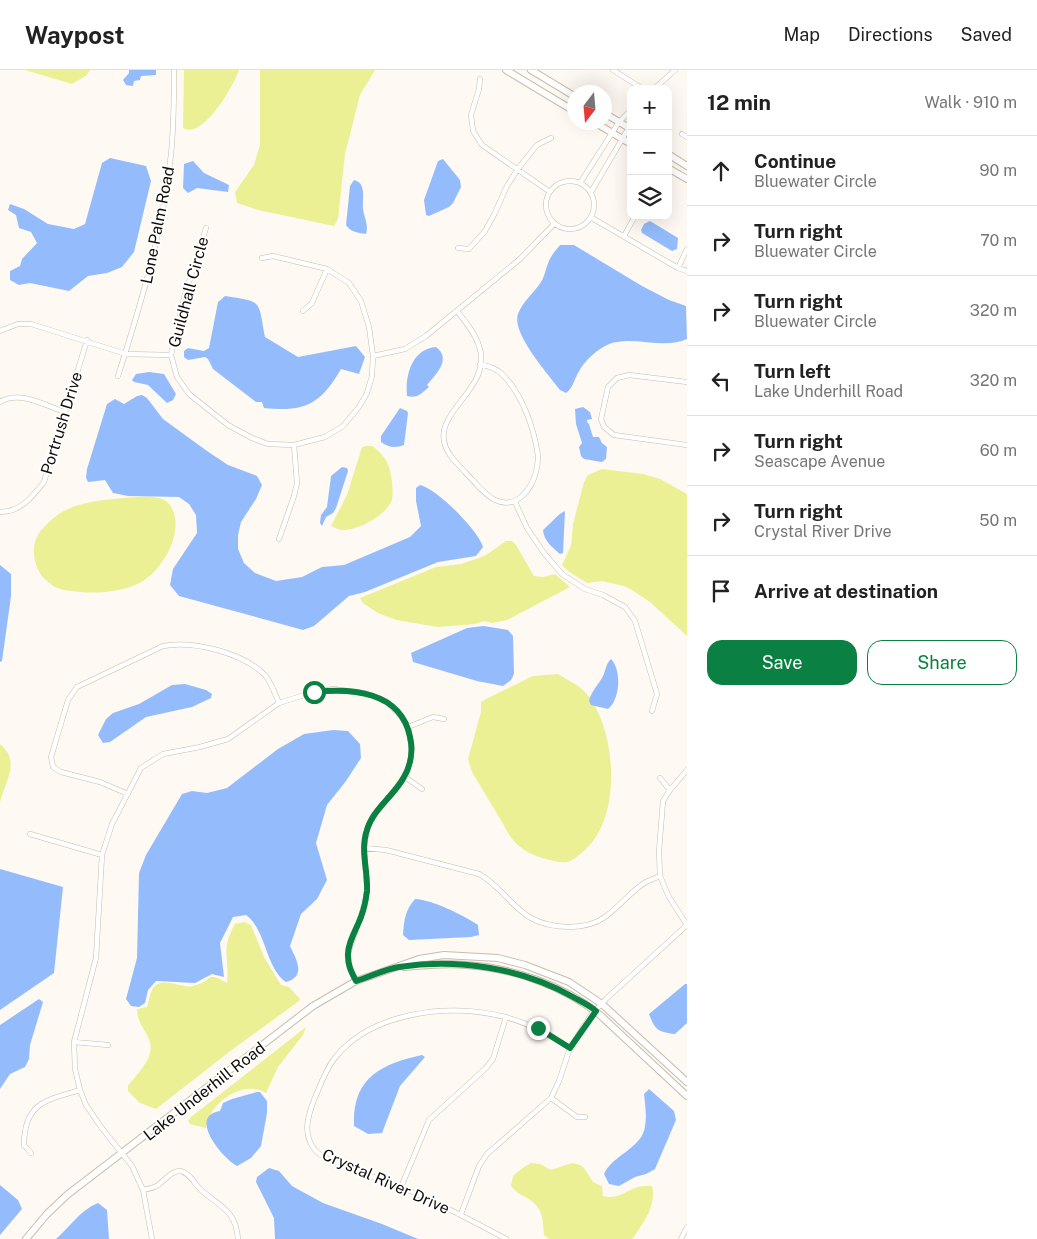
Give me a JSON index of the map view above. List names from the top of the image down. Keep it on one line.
{"streets":{"street":["Lone Palm Road","Guildhall Circle","Portrush Drive","Lake Underhill Road","Crystal River Drive"]},"crossings":[["Lone Palm Road","Guildhall Circle"],["Guildhall Circle","Portrush Drive"]],"north":"bottom","page":{"header":"Waypost","nav":["Map","Directions","Saved"],"heading":["12 min","Walk · 910 m"],"map_buttons":["+","−"],"list":[["Continue","Bluewater Circle","90 m"],["Turn right","Bluewater Circle","70 m"],["Turn right","Bluewater Circle","320 m"],["Turn left","Lake Underhill Road","320 m"],["Turn right","Seascape Avenue","60 m"],["Turn right","Crystal River Drive","50 m"],"Arrive at destination"],"buttons":["Save","Share"]}}
